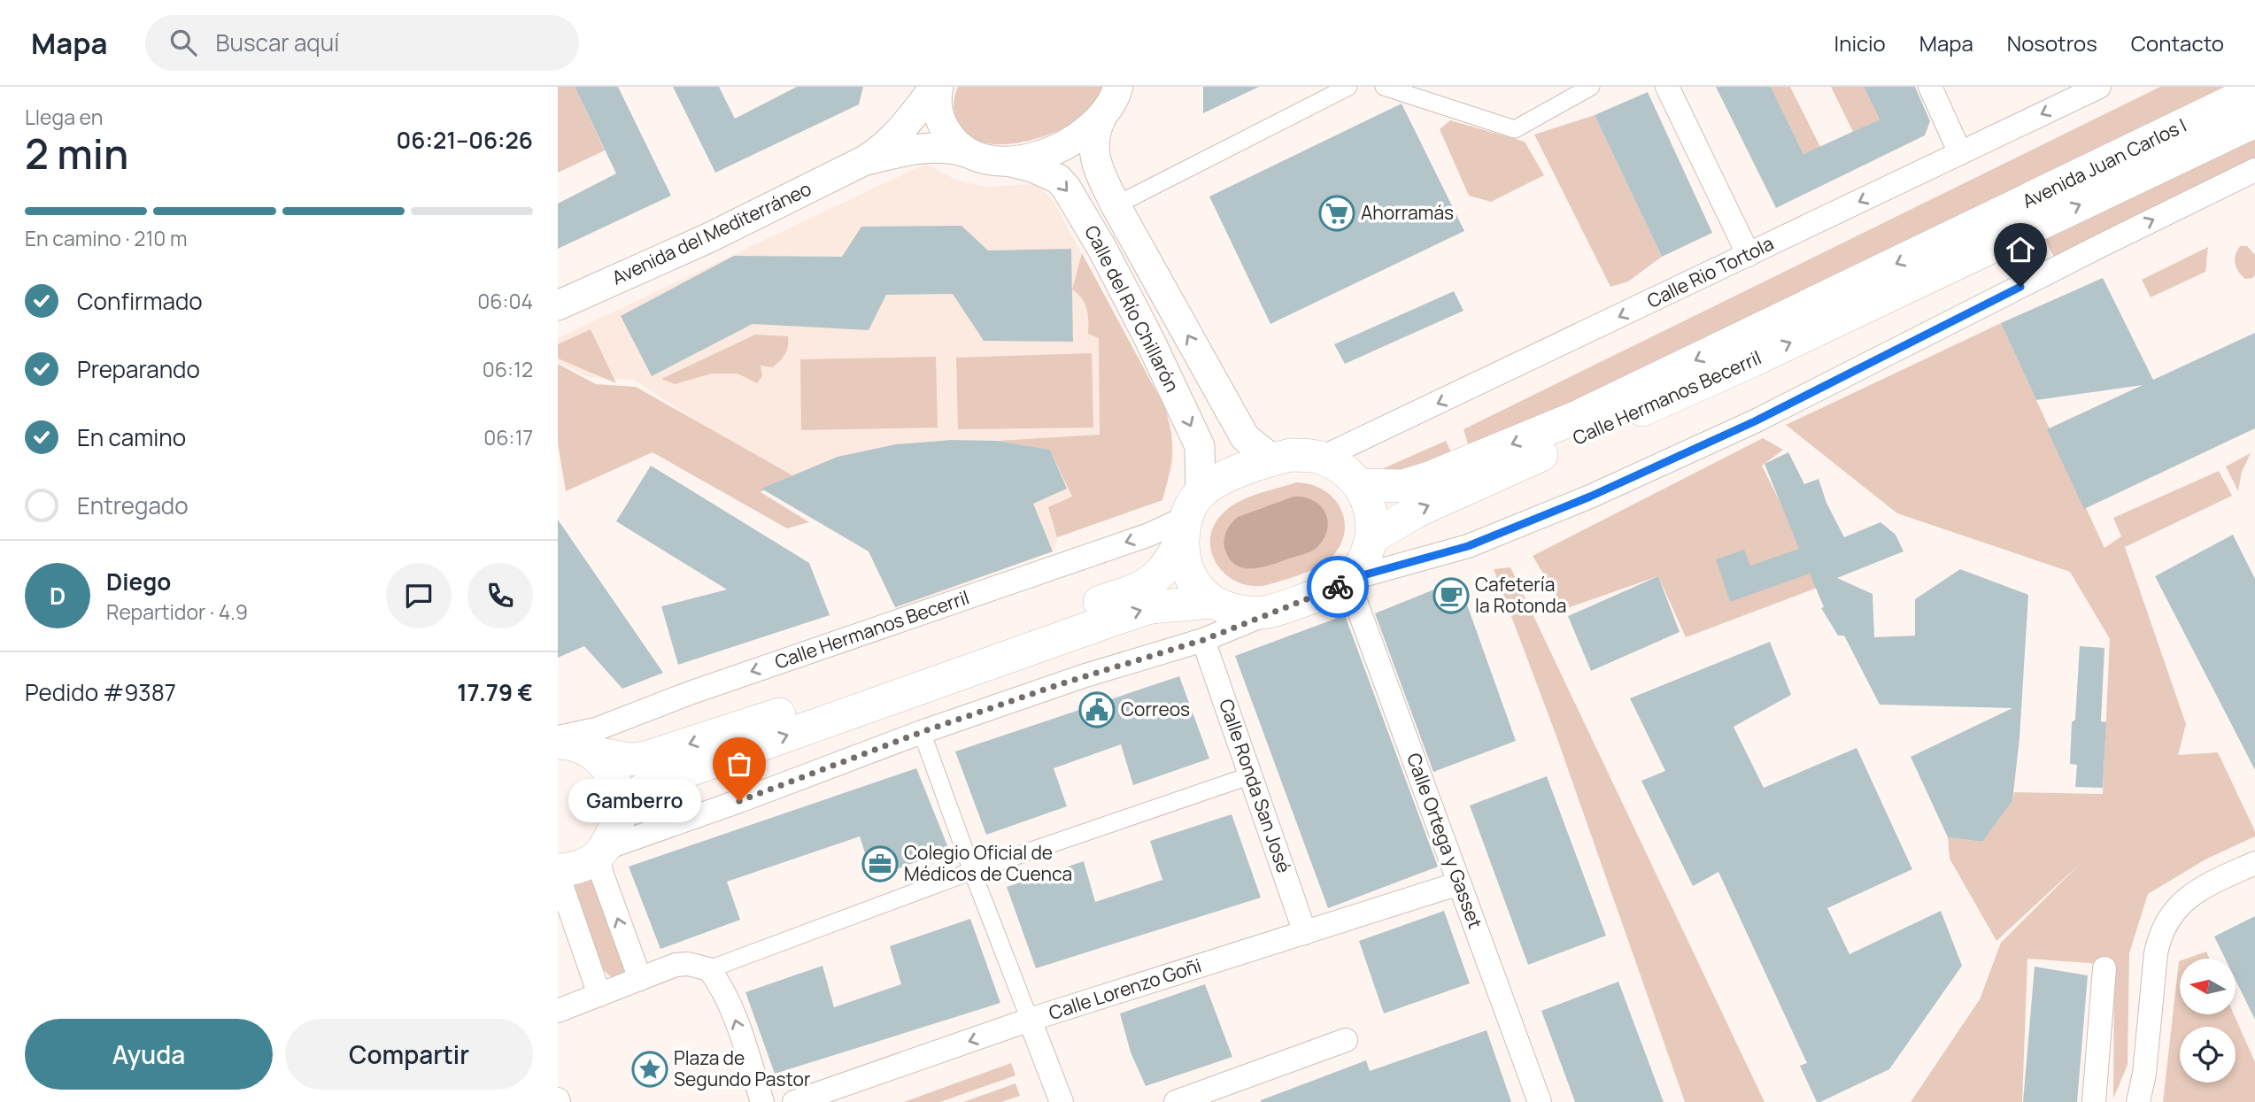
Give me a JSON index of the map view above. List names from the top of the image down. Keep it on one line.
{"streets":{"main road":["Avenida Juan Carlos I","Calle Hermanos Becerril"],"street":["Avenida del Mediterráneo","Calle Rio Tortola","Calle del Río Chillarón","Calle Ronda San José","Calle Ortega y Gasset","Calle Lorenzo Goñi"]},"crossings":[["Avenida Juan Carlos I","Calle Hermanos Becerril"],["Avenida del Mediterráneo","Calle del Río Chillarón"],["Calle Rio Tortola","Calle del Río Chillarón"],["Calle Rio Tortola","Calle Hermanos Becerril"],["Calle Rio Tortola","Calle Ortega y Gasset"],["Calle del Río Chillarón","Calle Hermanos Becerril"],["Calle del Río Chillarón","Calle Ortega y Gasset"],["Calle Hermanos Becerril","Calle Ortega y Gasset"],["Calle Ronda San José","Calle Lorenzo Goñi"],["Calle Ortega y Gasset","Calle Lorenzo Goñi"]],"places":{"supermarket":["Ahorramás"],"cafe":["Cafetería la Rotonda"],"public building":["Correos"],"other":["Gamberro"],"office":["Colegio Oficial de Médicos de Cuenca"],"place":["Plaza de Segundo Pastor"]},"north":"left","page":{"header":"Mapa","search":"Buscar aquí","nav":["Inicio","Mapa","Nosotros","Contacto"],"heading":["2 min","Llega en","06:21–06:26"],"panel":["Diego","Repartidor · 4.9","Pedido #9387","17.79 €"],"bar":"En camino · 210 m","list":[["Confirmado","06:04"],["Preparando","06:12"],["En camino","06:17"],"Entregado"],"round":"D","bubble":"Gamberro","buttons":["Ayuda","Compartir"]}}
